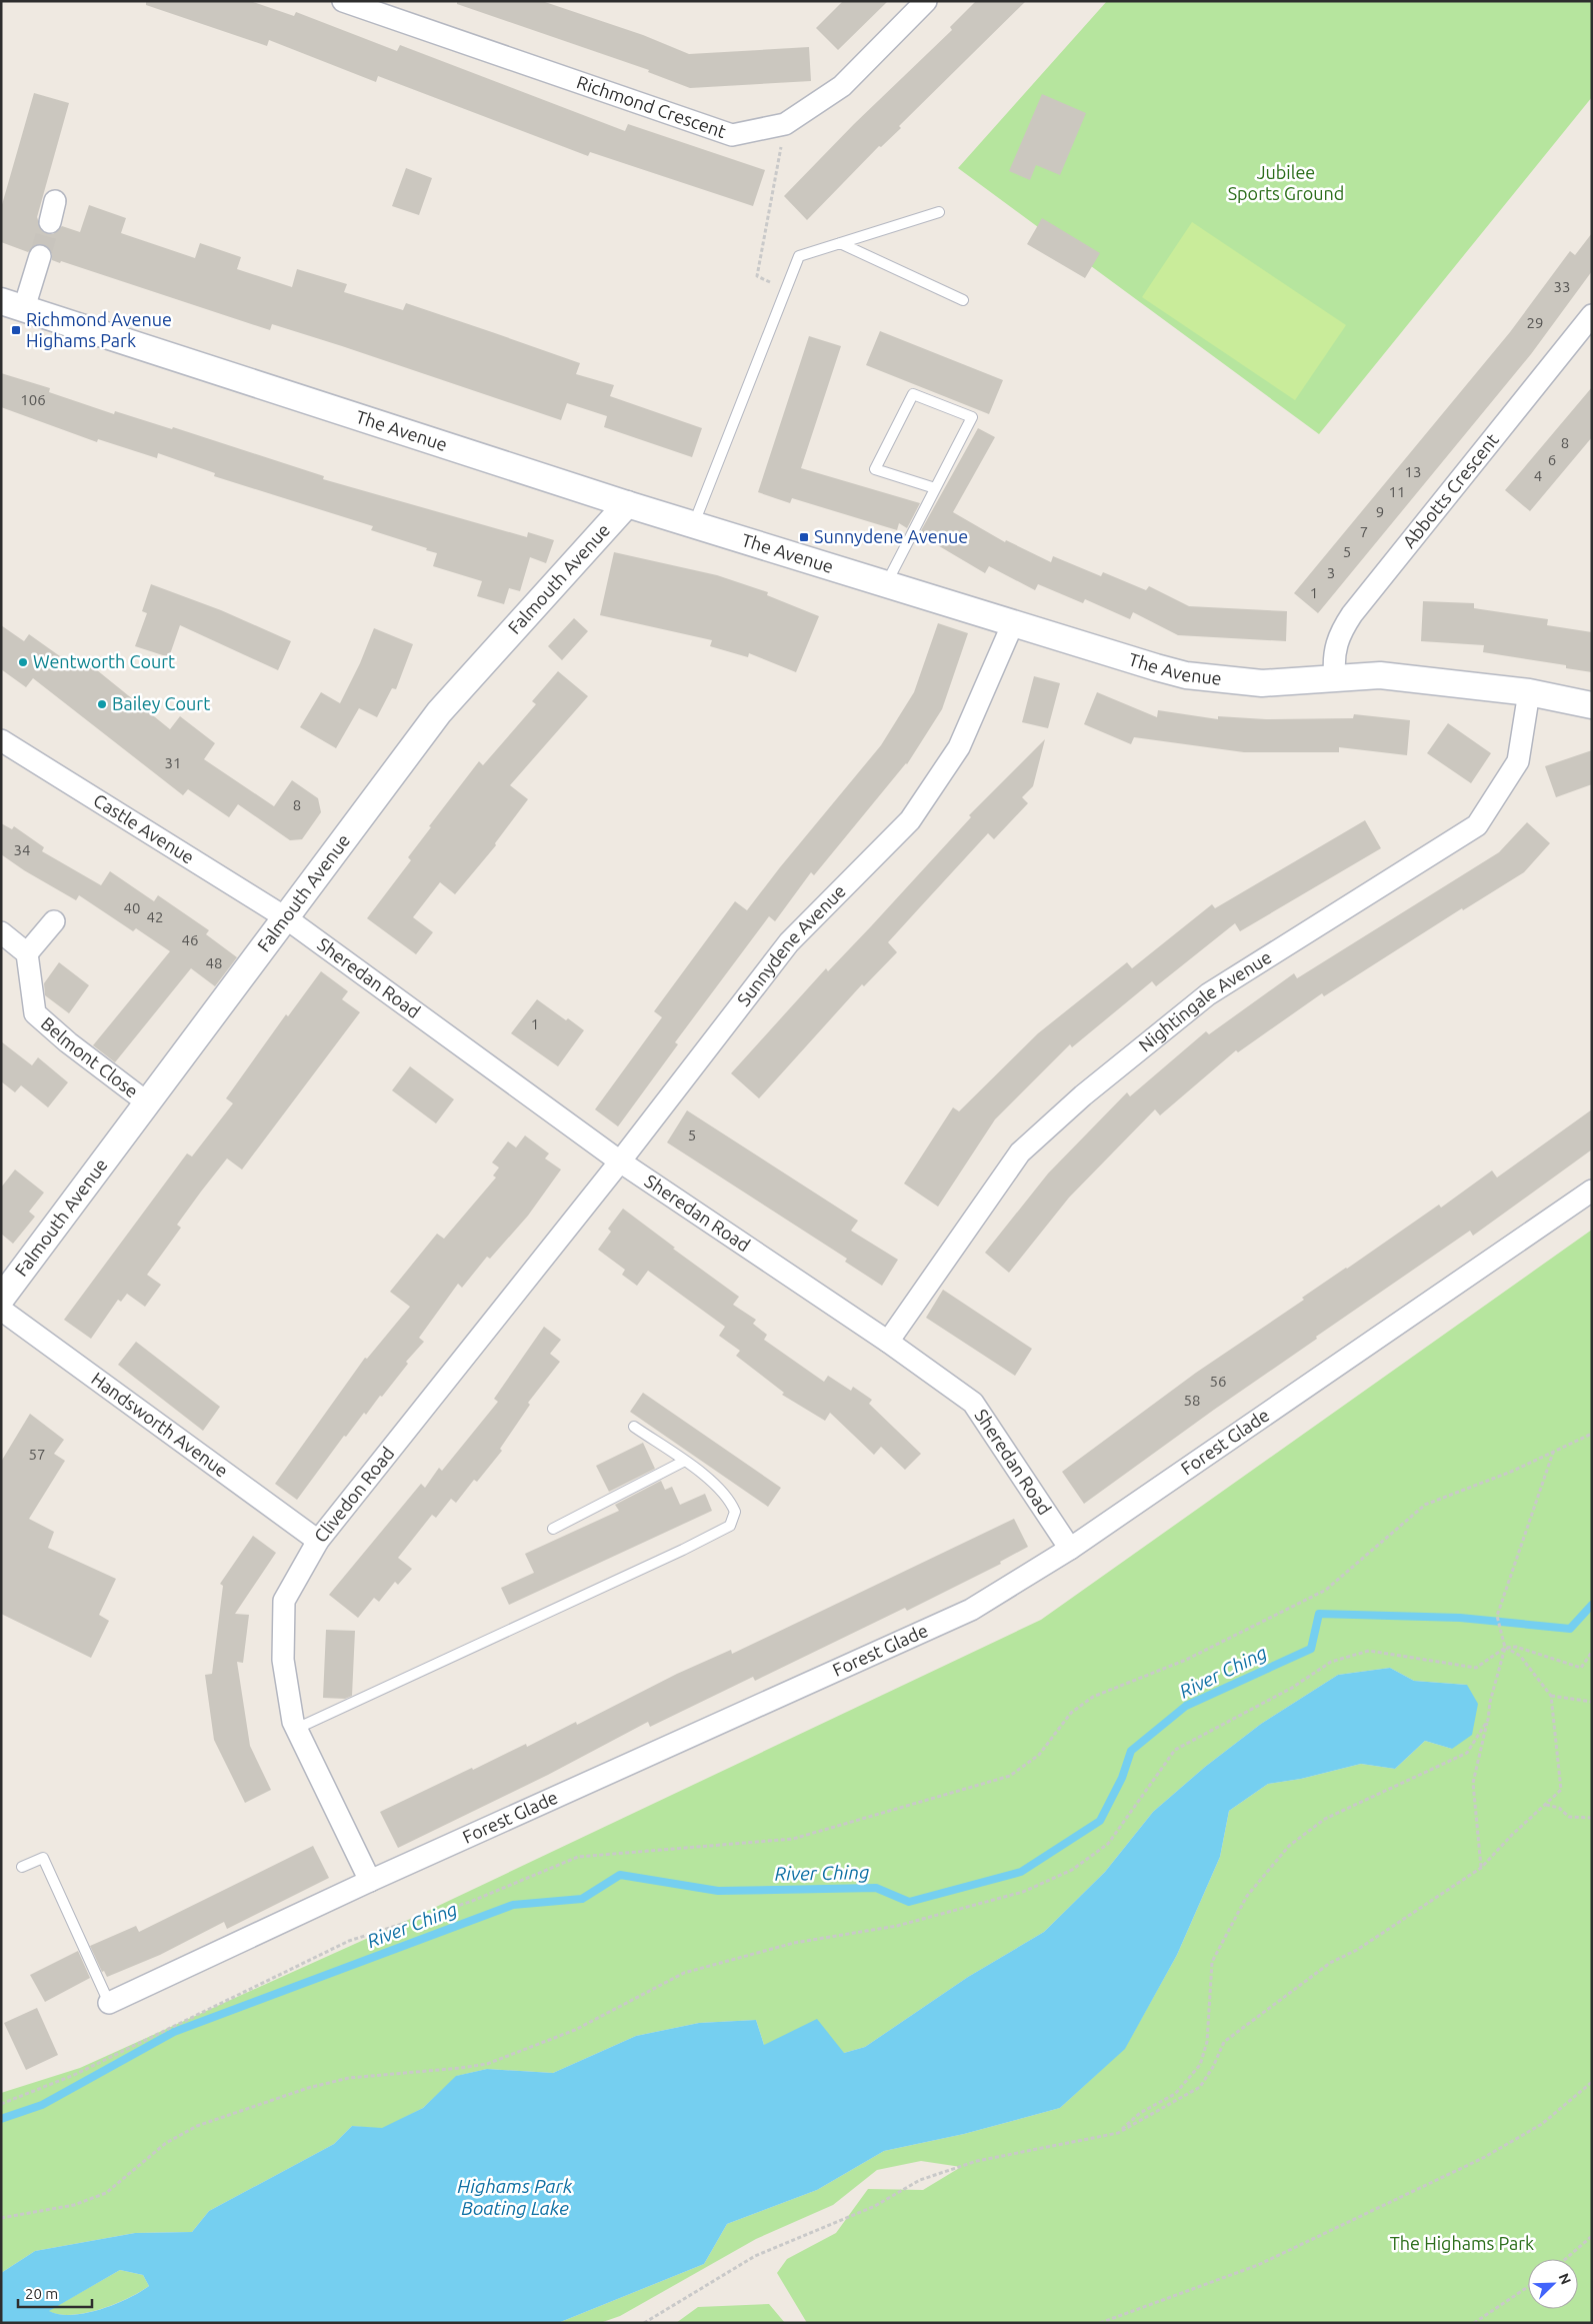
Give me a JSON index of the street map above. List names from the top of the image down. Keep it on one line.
{"streets":{"street":["Richmond Crescent","The Avenue","Abbotts Crescent","Falmouth Avenue","Castle Avenue","Sunnydene Avenue","Sheredan Road","Nightingale Avenue","Belmont Close","Handsworth Avenue","Forest Glade","Clivedon Road"]},"crossings":[["The Avenue","Abbotts Crescent"],["The Avenue","Falmouth Avenue"],["The Avenue","Sunnydene Avenue"],["The Avenue","Nightingale Avenue"],["Falmouth Avenue","Castle Avenue"],["Falmouth Avenue","Sheredan Road"],["Falmouth Avenue","Belmont Close"],["Castle Avenue","Sheredan Road"],["Sunnydene Avenue","Sheredan Road"],["Sunnydene Avenue","Clivedon Road"],["Sheredan Road","Nightingale Avenue"],["Sheredan Road","Forest Glade"],["Sheredan Road","Clivedon Road"],["Handsworth Avenue","Clivedon Road"],["Forest Glade","Clivedon Road"]],"water":["River Ching","Highams Park Boating Lake"],"parks":["Jubilee Sports Ground","The Highams Park"],"places":{"transit":["Richmond Avenue Highams Park","Sunnydene Avenue"],"other":["Wentworth Court","Bailey Court"]},"house_numbers":["33","29","106","8","6","13","4","11","9","7","5","3","1","31","8","34","40","42","46","48","1","5","56","58","57"],"scale_bar":"20 m","north":"top right"}
